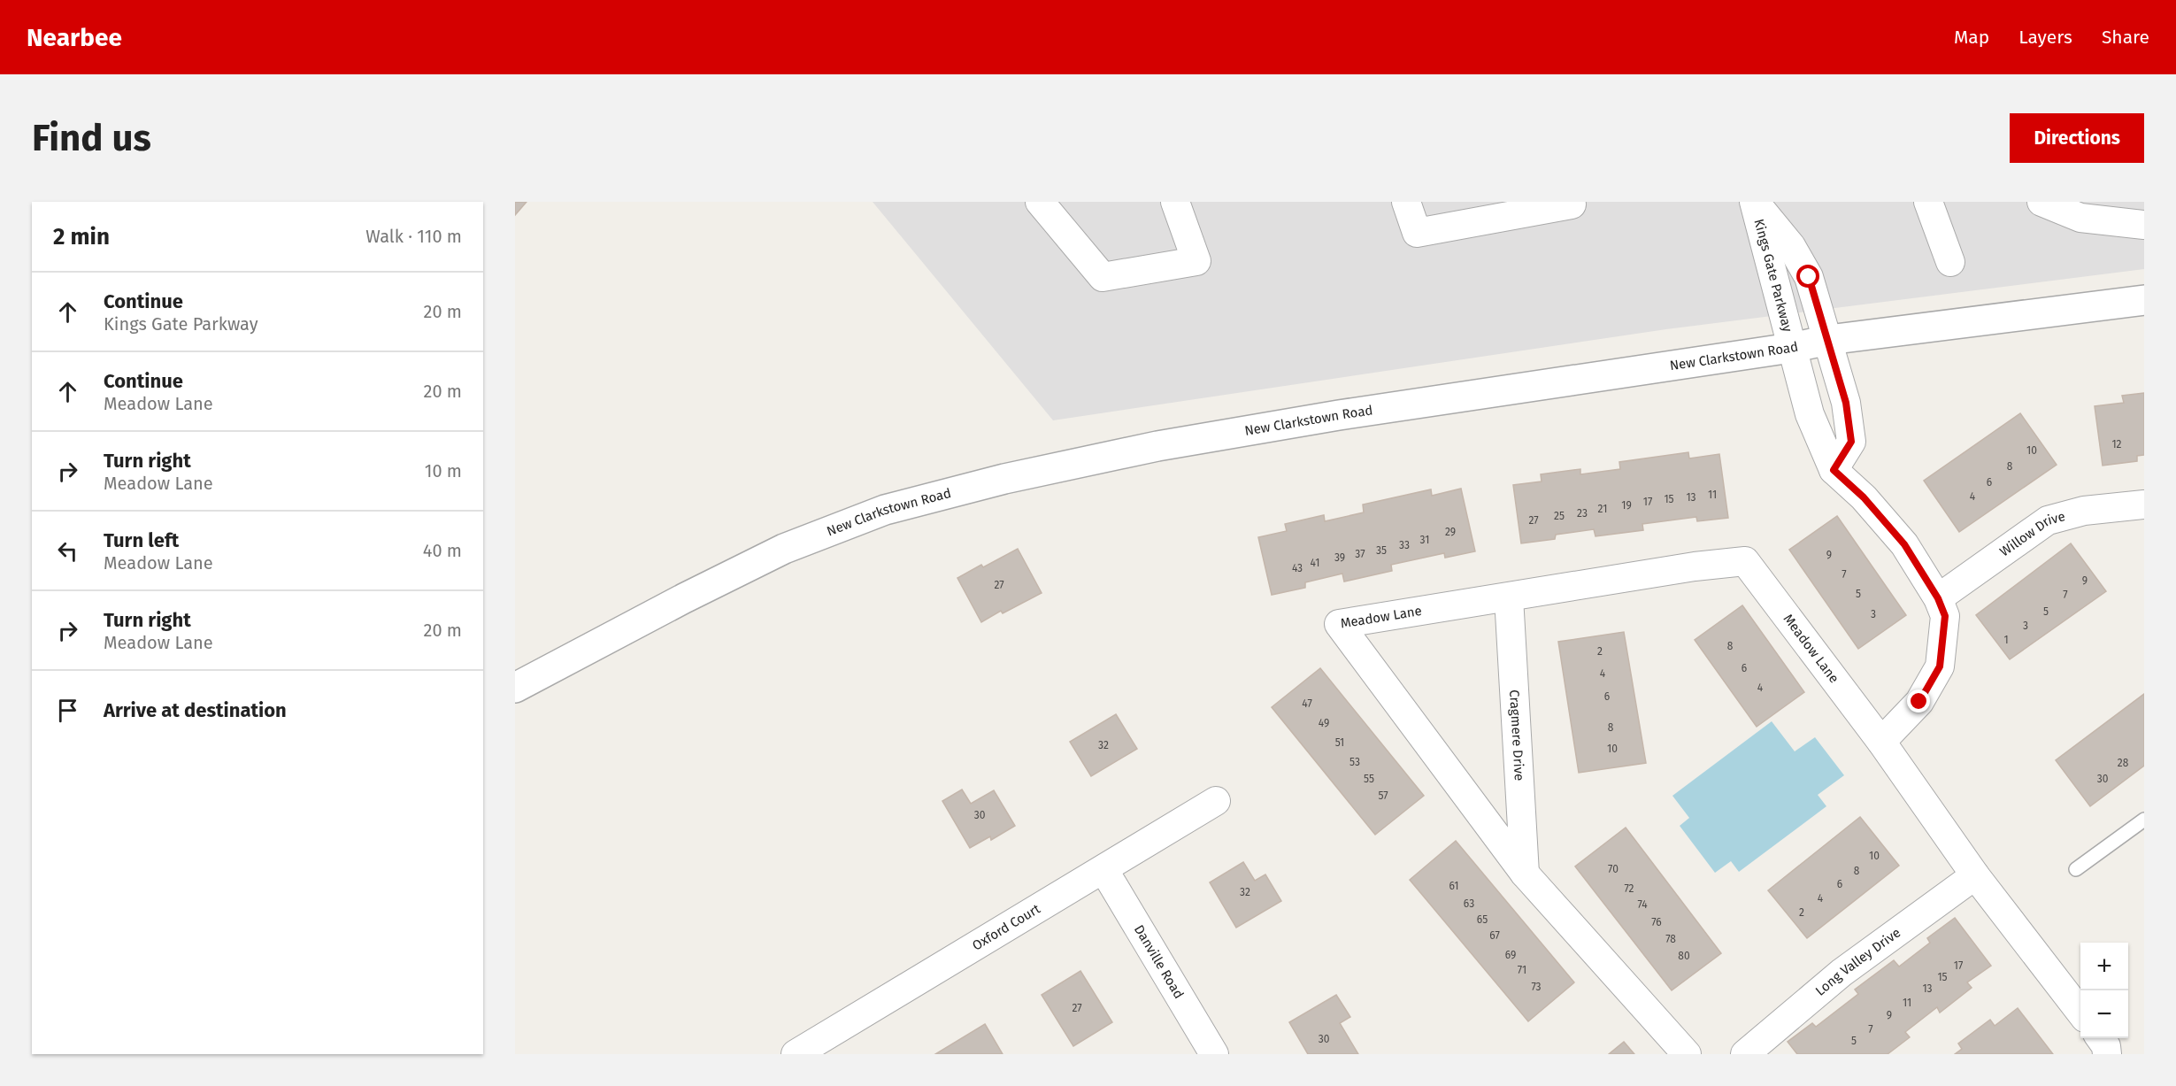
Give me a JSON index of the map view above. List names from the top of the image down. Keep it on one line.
{"streets":{"street":["Kings Gate Parkway","New Clarkstown Road","Willow Drive","Meadow Lane","Cragmere Drive","Oxford Court","Danville Road","Long Valley Drive"]},"crossings":[["Kings Gate Parkway","New Clarkstown Road"],["Meadow Lane","Cragmere Drive"],["Meadow Lane","Long Valley Drive"],["Oxford Court","Danville Road"]],"house_numbers":["12","10","8","6","11","4","13","15","17","19","21","23","25","27","29","31","33","35","37","9","39","41","43","7","9","27","5","7","5","3","3","1","8","2","6","4","4","6","47","49","8","51","32","10","53","28","55","30","57","30","10","70","8","6","61","72","32","4","63","74","2","65","76","67","78","69","80","17","71","15","73","13","11","27","9","7","30","5"],"page":{"header":"Nearbee","nav":["Map","Layers","Share"],"buttons":"Directions","title":"Find us","heading":["2 min","Walk · 110 m"],"list":[["Continue","Kings Gate Parkway","20 m"],["Continue","Meadow Lane","20 m"],["Turn right","Meadow Lane","10 m"],["Turn left","Meadow Lane","40 m"],["Turn right","Meadow Lane","20 m"],"Arrive at destination"],"map_buttons":["+","−"]}}
